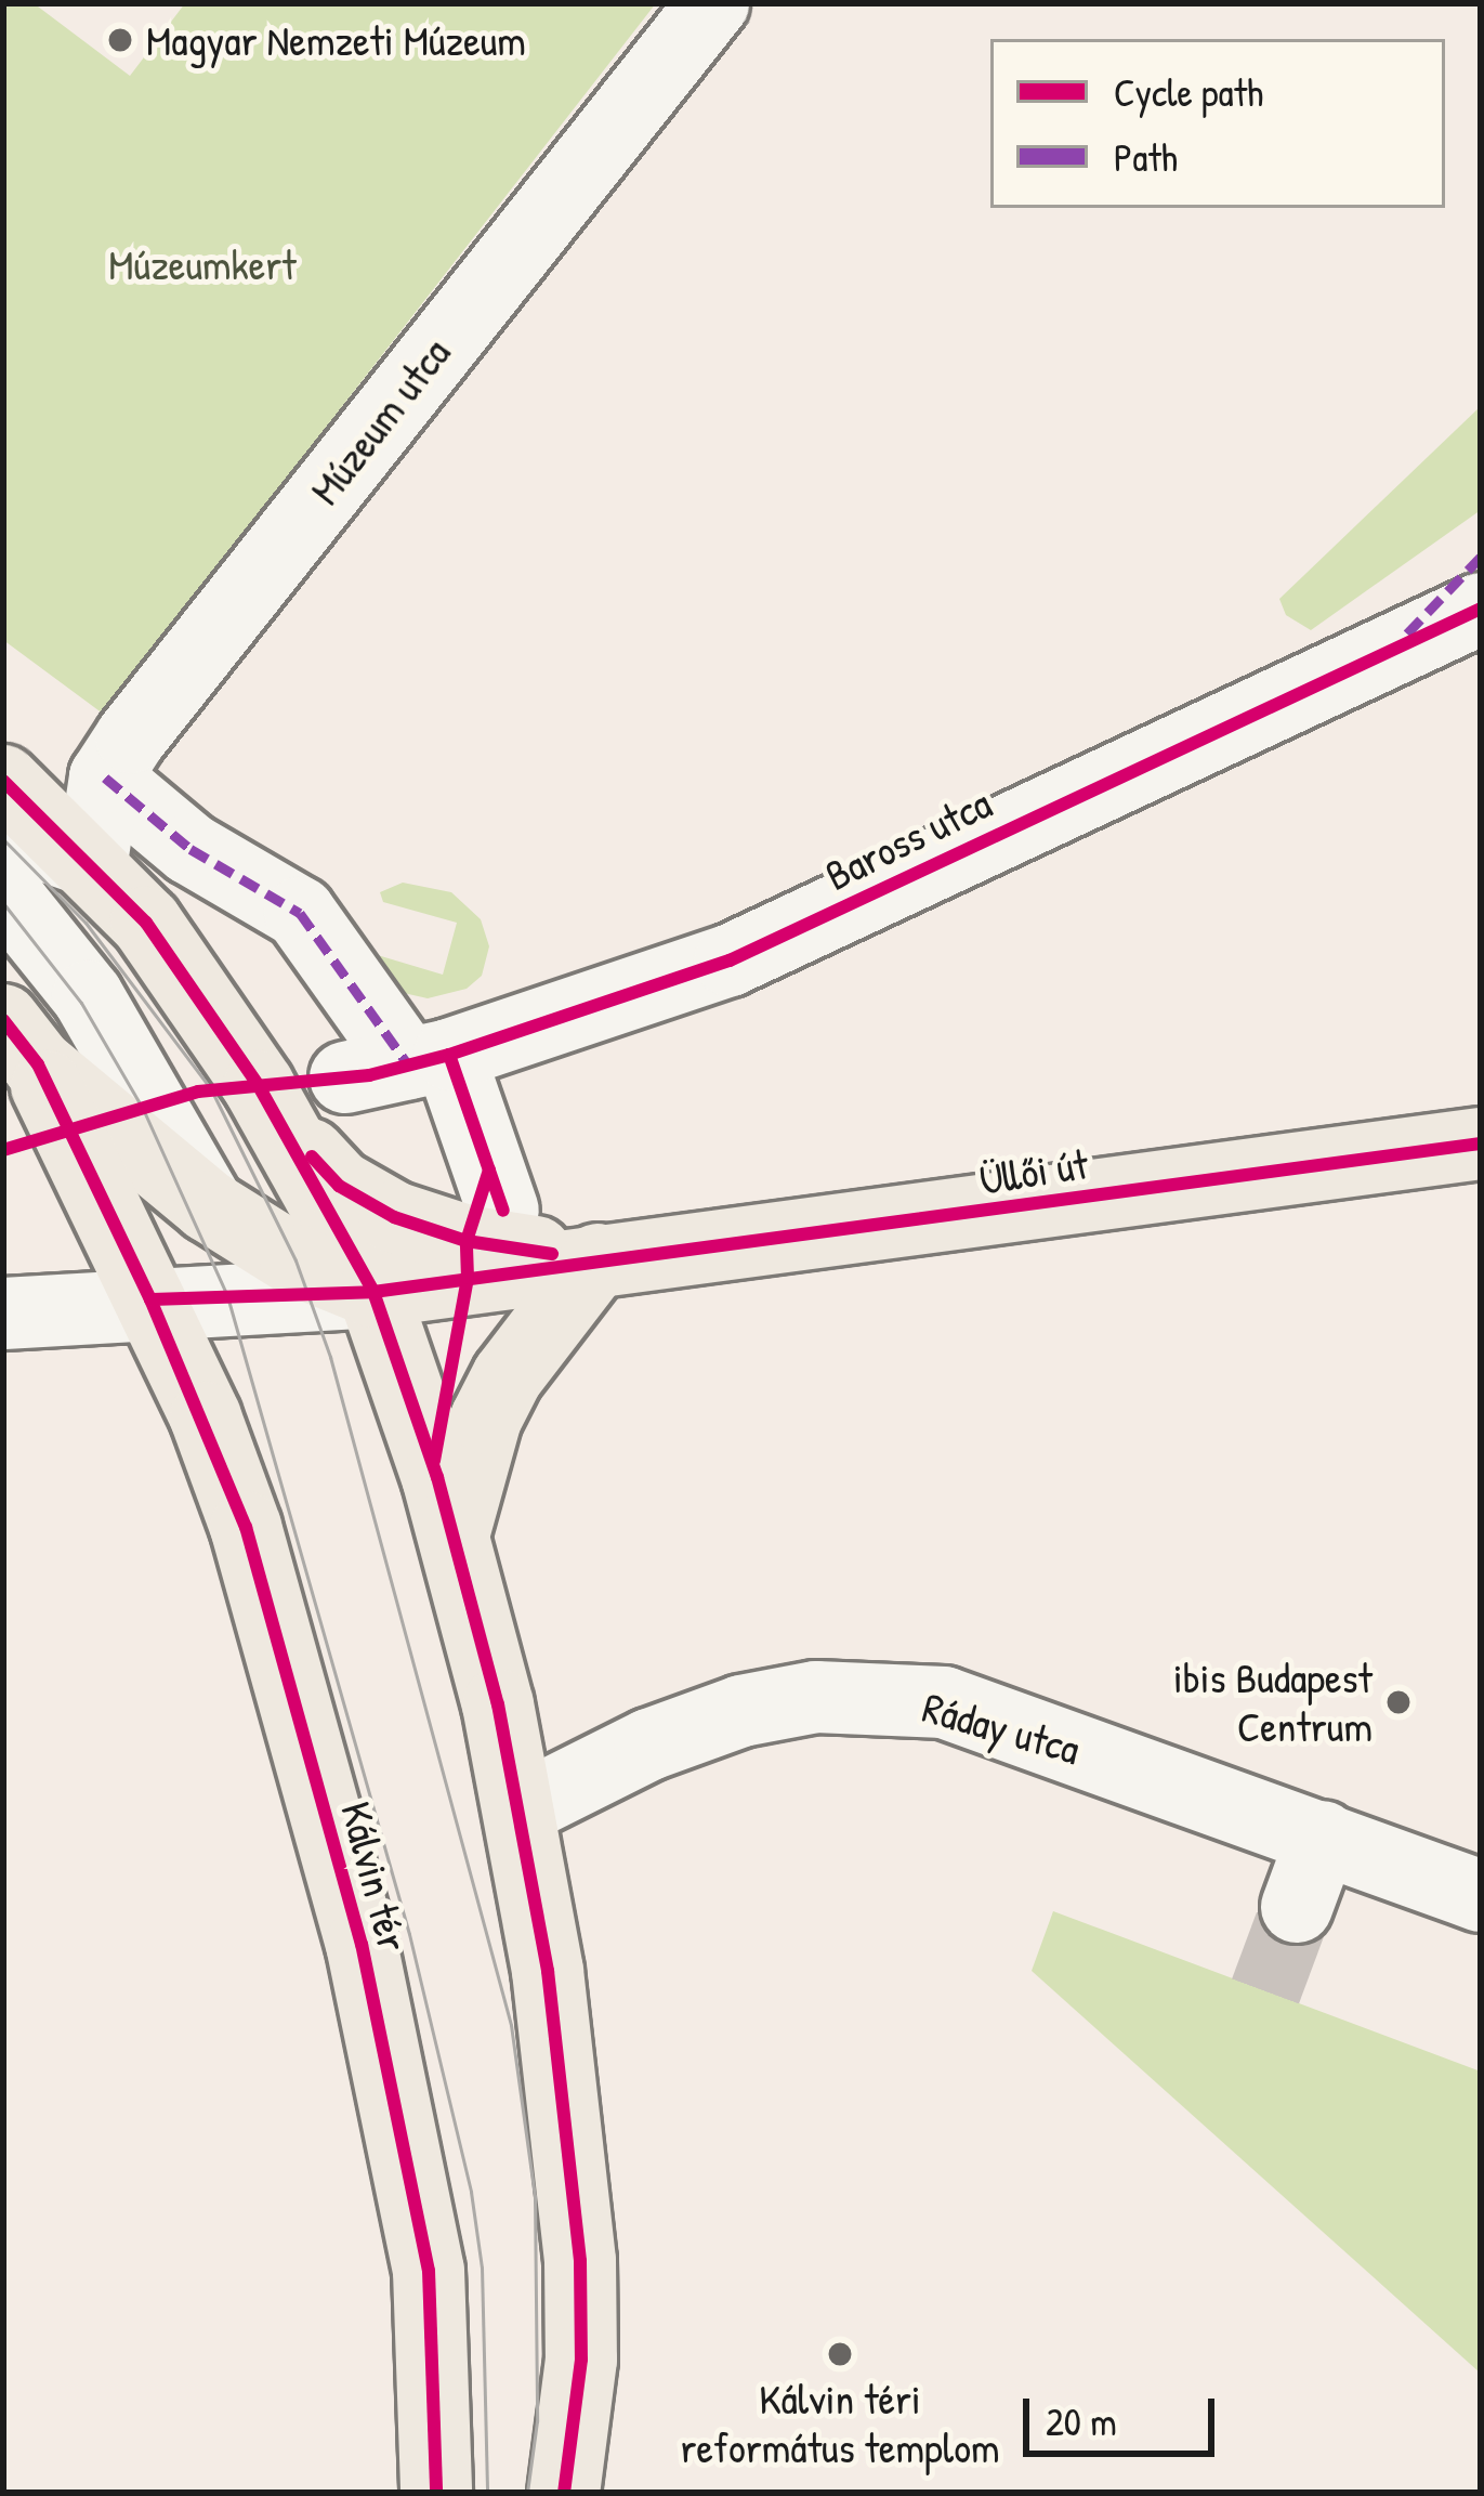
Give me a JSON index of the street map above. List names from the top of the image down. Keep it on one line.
{"streets":{"main road":["Üllői út","Kálvin tér"],"street":["Múzeum utca","Baross utca","Ráday utca"]},"parks":["Múzeumkert"],"places":["Magyar Nemzeti Múzeum","ibis Budapest Centrum","Kálvin téri református templom"],"legend":["Cycle path","Path"],"scale_bar":"20 m"}
